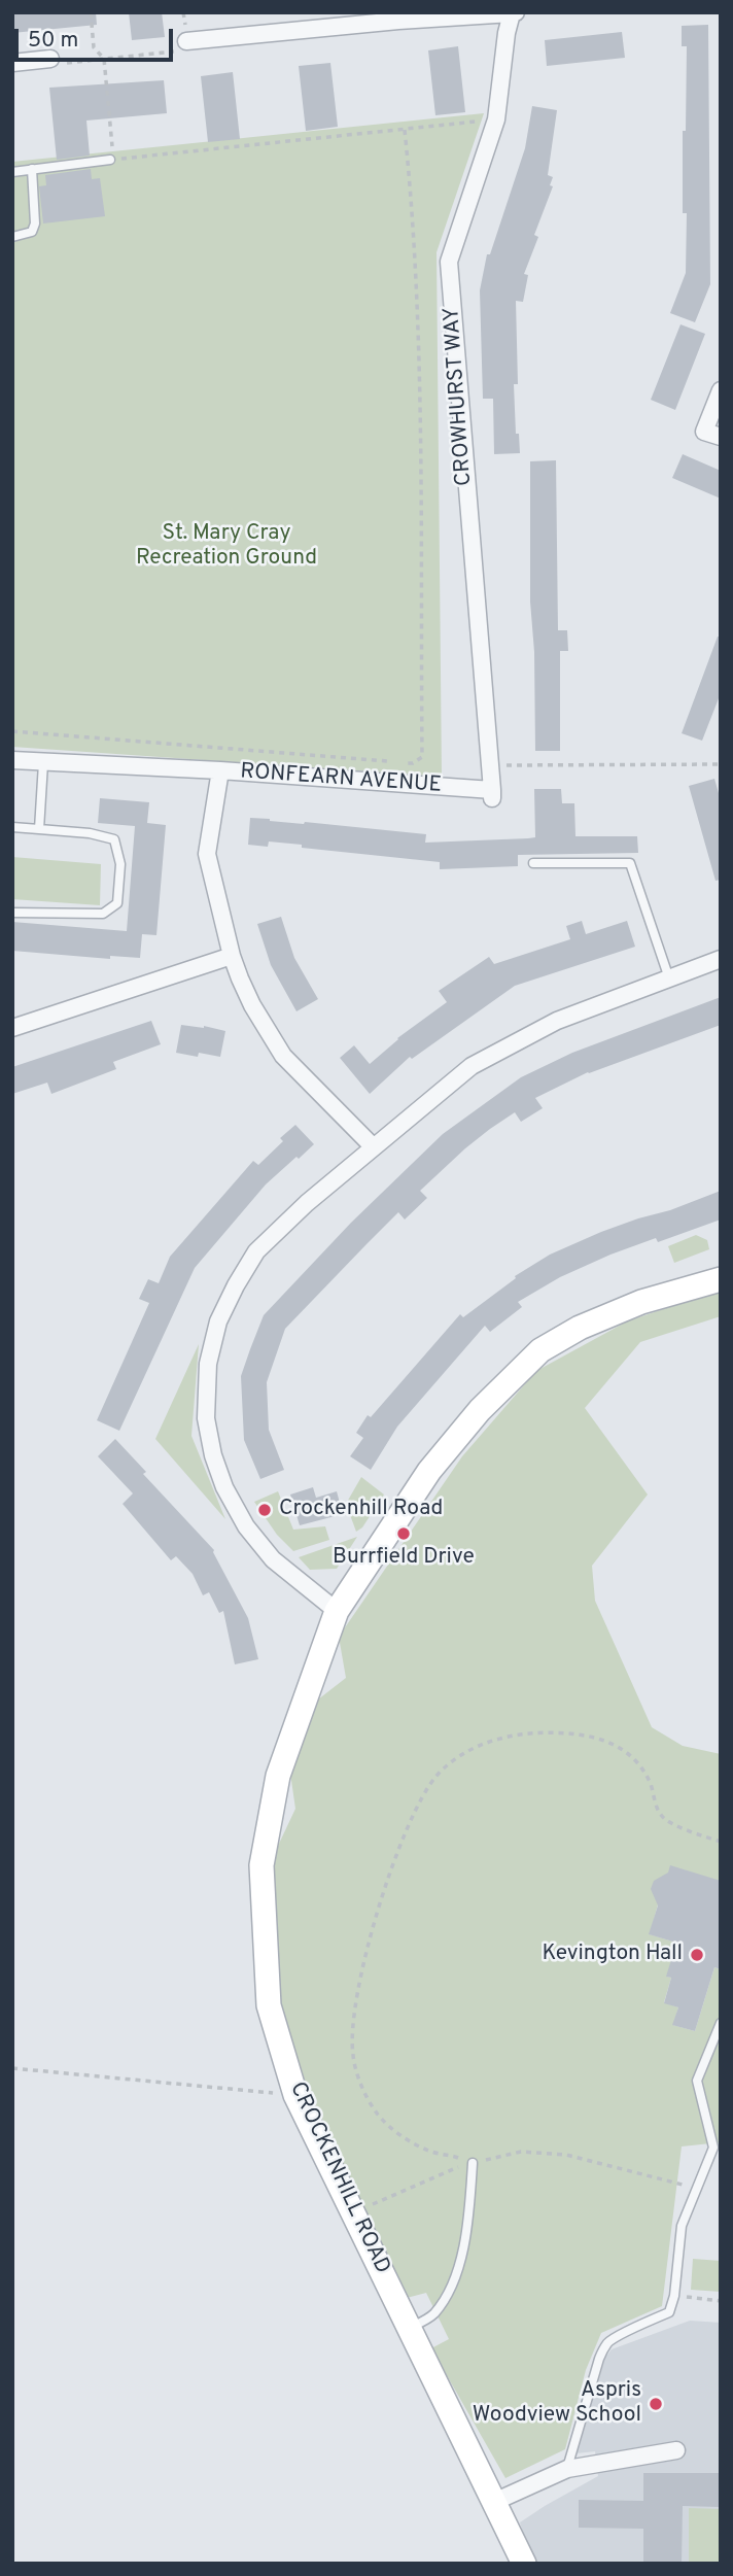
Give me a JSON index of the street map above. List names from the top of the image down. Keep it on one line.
{"streets":{"main road":["CROCKENHILL ROAD"],"street":["CROWHURST WAY","RONFEARN AVENUE"]},"crossings":[["CROWHURST WAY","RONFEARN AVENUE"]],"parks":["St. Mary Cray Recreation Ground"],"places":["Crockenhill Road","Burrfield Drive","Kevington Hall","Aspris Woodview School"],"scale_bar":"50 m"}
